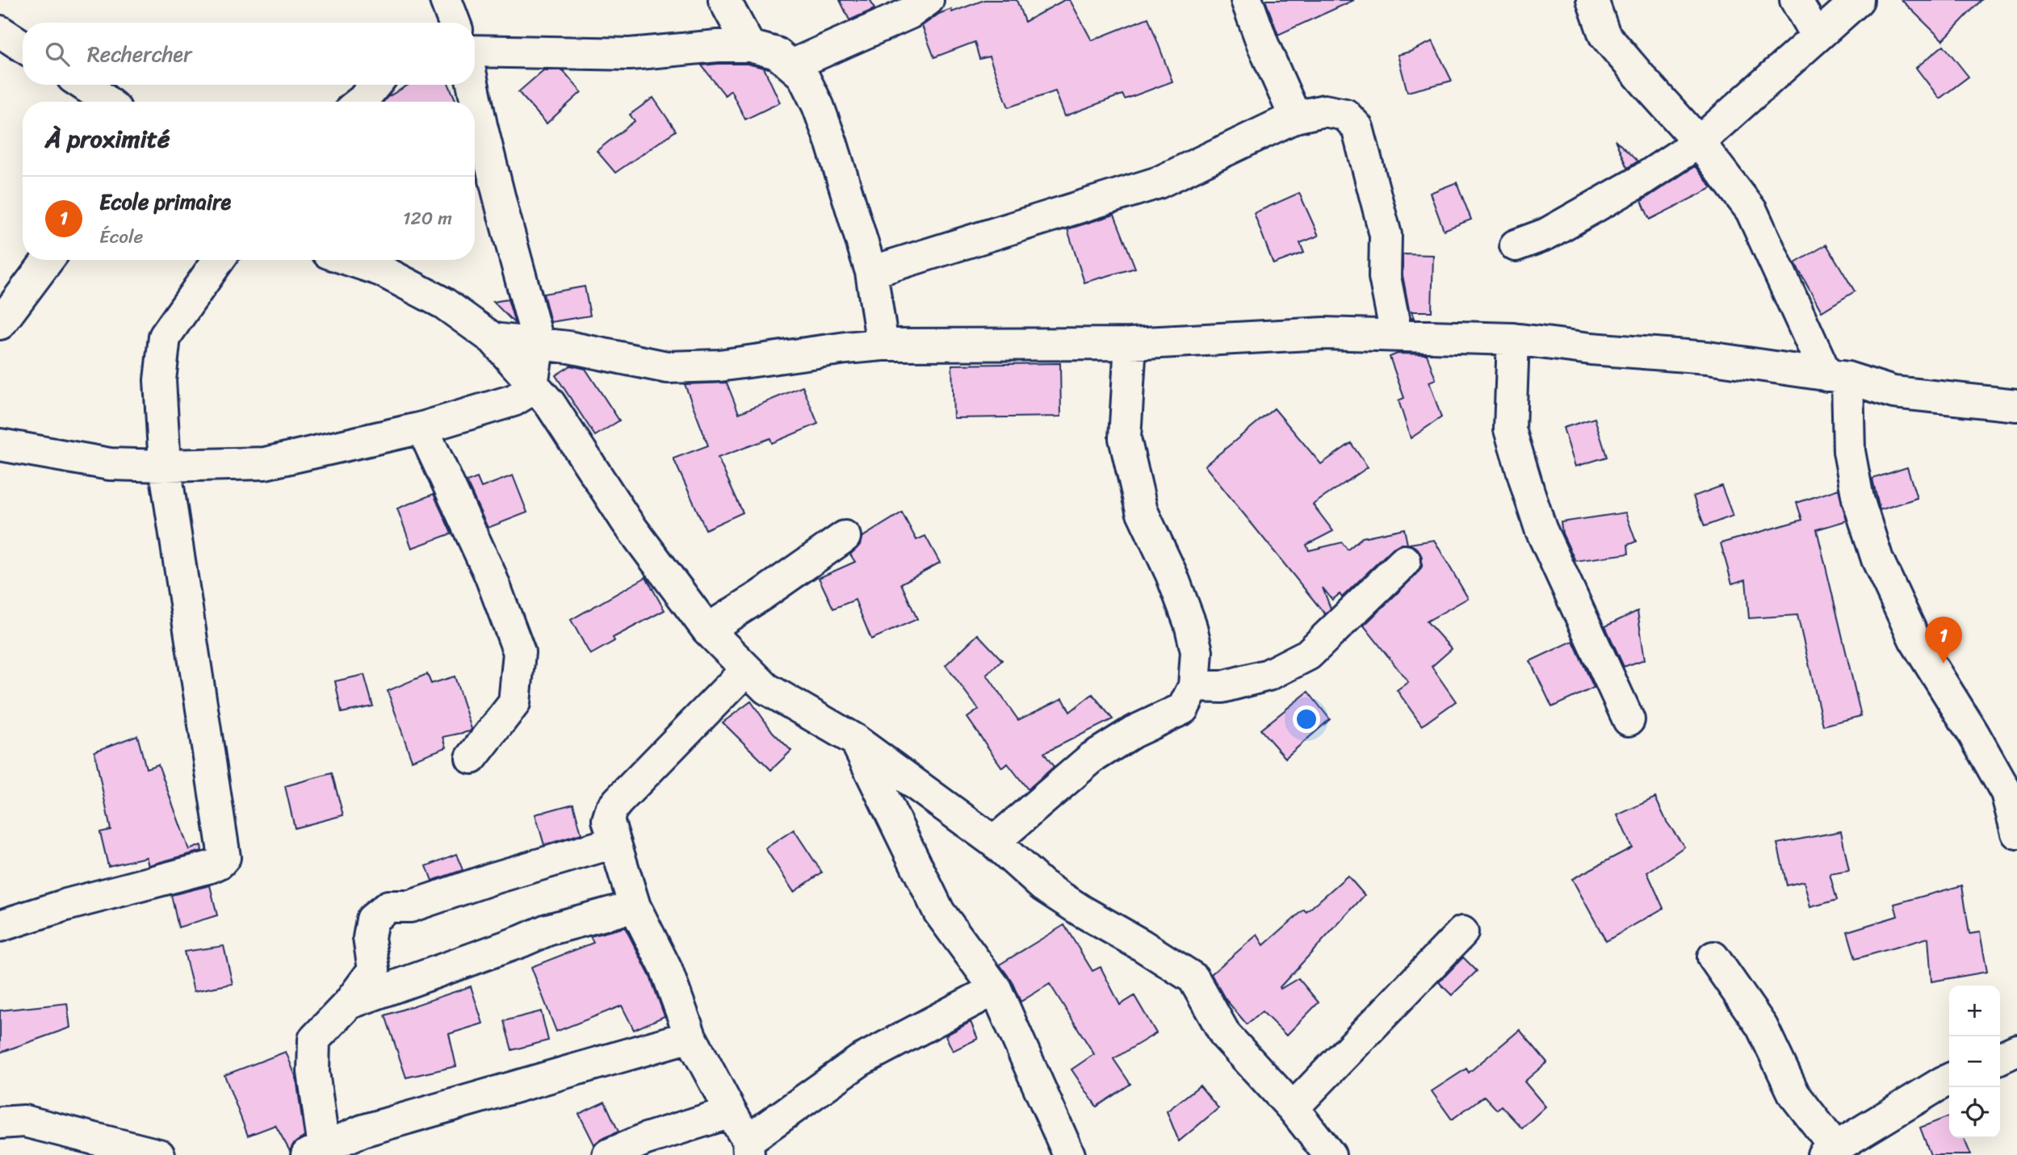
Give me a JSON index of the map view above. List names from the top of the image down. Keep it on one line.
{"page":{"search":"Rechercher","heading":"À proximité","list":[{"mark":"1","name":"Ecole primaire","note":"École","value":"120 m"}],"pins":"1","map_buttons":["+","−"]}}
